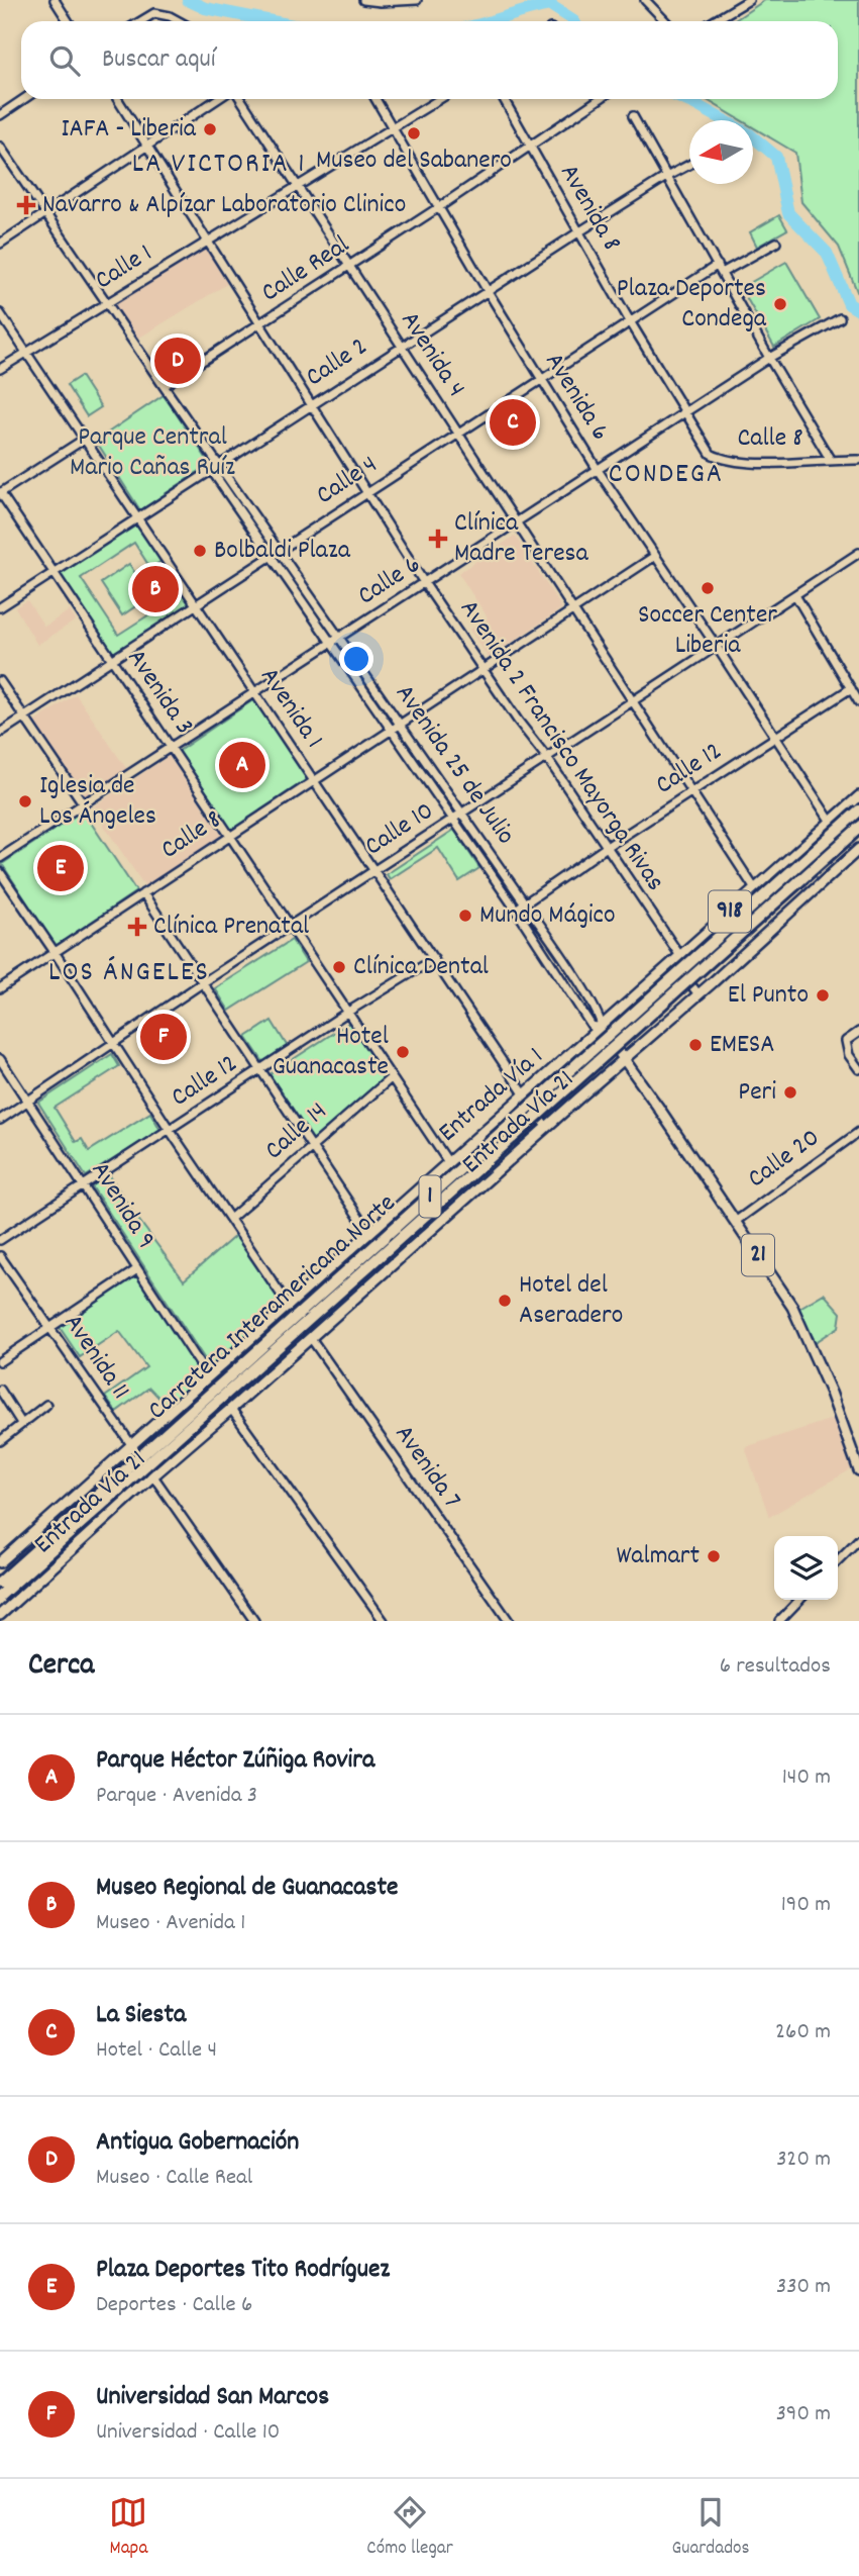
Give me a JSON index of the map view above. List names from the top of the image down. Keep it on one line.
{"streets":{"highway":["1","Carretera Interamericana Norte"],"main road":["Avenida 25 de Julio","918","Entrada Vía 1","Entrada Vía 21","21"],"street":["Avenida 8","Calle 1","Calle Real","Avenida 4","Calle 2","Avenida 6","Calle 8","Calle 4","Calle 6","Avenida 3","Avenida 1","Avenida 2 Francisco Mayorga Rivas","Calle 12","Calle 10","Calle 14","Calle 20","Avenida 9","Avenida 11","Avenida 7"]},"crossings":[["Avenida 8","Calle Real"],["Avenida 8","Calle 2"],["Avenida 8","Calle 8"],["Avenida 8","Calle 4"],["Avenida 8","Calle 6"],["Calle 1","Avenida 4"],["Calle 1","Avenida 6"],["Calle 1","Avenida 1"],["Calle 1","Avenida 2 Francisco Mayorga Rivas"],["Calle 1","Avenida 25 de Julio"],["Calle Real","Avenida 4"],["Calle Real","Avenida 6"],["Calle Real","Avenida 2 Francisco Mayorga Rivas"],["Calle Real","Avenida 25 de Julio"],["Avenida 4","Calle 2"],["Avenida 4","Calle 8"],["Avenida 4","Calle 4"],["Avenida 4","Calle 6"],["Avenida 4","Calle 12"],["Avenida 4","Calle 10"],["Avenida 4","918"],["Calle 2","Avenida 6"],["Calle 2","Avenida 3"],["Calle 2","Avenida 1"],["Calle 2","Avenida 2 Francisco Mayorga Rivas"],["Calle 2","Avenida 25 de Julio"],["Avenida 6","Calle 8"],["Avenida 6","Calle 4"],["Avenida 6","Calle 6"],["Avenida 6","Calle 12"],["Avenida 6","Calle 10"],["Avenida 6","918"],["Calle 8","Avenida 3"],["Calle 8","Avenida 1"],["Calle 8","Avenida 2 Francisco Mayorga Rivas"],["Calle 8","Avenida 25 de Julio"],["Calle 4","Avenida 3"],["Calle 4","Avenida 1"],["Calle 4","Avenida 2 Francisco Mayorga Rivas"],["Calle 4","Avenida 25 de Julio"],["Calle 6","Avenida 3"],["Calle 6","Avenida 1"],["Calle 6","Avenida 2 Francisco Mayorga Rivas"],["Calle 6","Avenida 25 de Julio"],["Avenida 3","Calle 12"],["Avenida 3","Calle 10"],["Avenida 3","Entrada Vía 1"],["Avenida 3","Calle 14"],["Avenida 1","Calle 12"],["Avenida 1","Calle 10"],["Avenida 1","Entrada Vía 1"],["Avenida 1","Entrada Vía 21"],["Avenida 2 Francisco Mayorga Rivas","Calle 12"],["Avenida 2 Francisco Mayorga Rivas","Calle 10"],["Avenida 2 Francisco Mayorga Rivas","918"],["Avenida 25 de Julio","Calle 12"],["Avenida 25 de Julio","Calle 10"],["Avenida 25 de Julio","918"],["Avenida 25 de Julio","Entrada Vía 1"],["Avenida 25 de Julio","Entrada Vía 21"],["Avenida 25 de Julio","21"],["Calle 12","Avenida 9"],["Calle 10","Avenida 9"],["918","Entrada Vía 1"],["Entrada Vía 1","Avenida 9"],["Entrada Vía 1","Avenida 11"],["Entrada Vía 21","21"],["Entrada Vía 21","Avenida 11"],["Entrada Vía 21","Avenida 7"],["Calle 20","21"]],"districts":["LA VICTORIA 1","CONDEGA","LOS ÁNGELES"],"parks":["Parque Central Mario Cañas Ruíz"],"places":{"other":["IAFA - Liberia","Museo del Sabanero","Plaza Deportes Condega","Bolbaldi Plaza","Soccer Center Liberia","Iglesia de Los Ángeles","Mundo Mágico","Clínica Dental","El Punto","EMESA","Hotel Guanacaste","Peri","Hotel del Aseradero","Walmart"],"health":["Navarro & Alpízar Laboratorio Clinico","Clínica Madre Teresa","Clínica Prenatal"]},"north":"left","page":{"search":"Buscar aquí","pins":["D","C","B","A","E","F"],"heading":["Cerca","6 resultados"],"list":[{"mark":"A","name":"Parque Héctor Zúñiga Rovira","note":"Parque · Avenida 3","value":"140 m"},{"mark":"B","name":"Museo Regional de Guanacaste","note":"Museo · Avenida 1","value":"190 m"},{"mark":"C","name":"La Siesta","note":"Hotel · Calle 4","value":"260 m"},{"mark":"D","name":"Antigua Gobernación","note":"Museo · Calle Real","value":"320 m"},{"mark":"E","name":"Plaza Deportes Tito Rodríguez","note":"Deportes · Calle 6","value":"330 m"},{"mark":"F","name":"Universidad San Marcos","note":"Universidad · Calle 10","value":"390 m"}],"nav":["Mapa","Cómo llegar","Guardados"]}}
